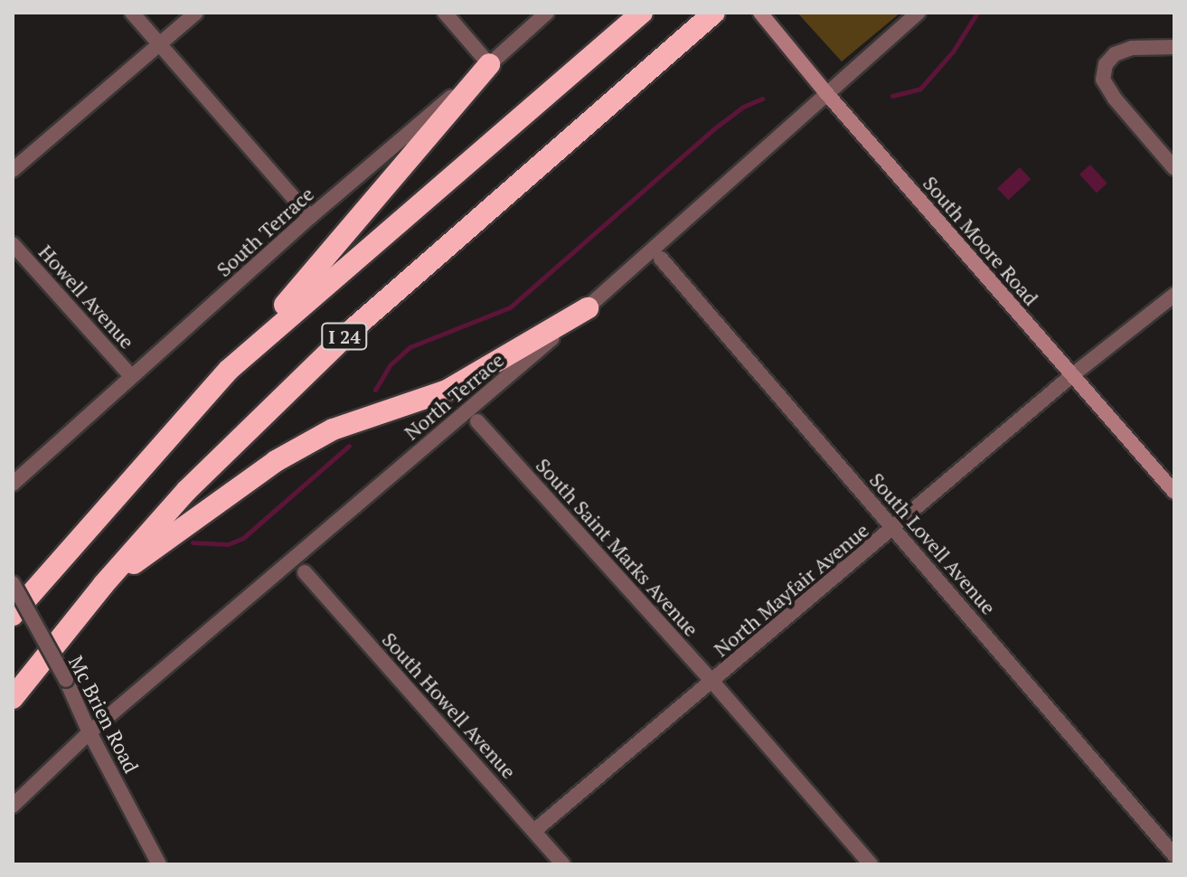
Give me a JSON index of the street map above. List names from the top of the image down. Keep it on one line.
{"streets":{"highway":["I 24"],"main road":["South Moore Road"],"street":["South Terrace","Howell Avenue","North Terrace","South Lovell Avenue","South Saint Marks Avenue","North Mayfair Avenue","South Howell Avenue","Mc Brien Road"]},"crossings":[["South Terrace","Howell Avenue"],["South Moore Road","North Terrace"],["South Moore Road","North Mayfair Avenue"],["North Terrace","Mc Brien Road"],["South Lovell Avenue","North Mayfair Avenue"],["South Saint Marks Avenue","North Mayfair Avenue"],["North Mayfair Avenue","South Howell Avenue"]]}
